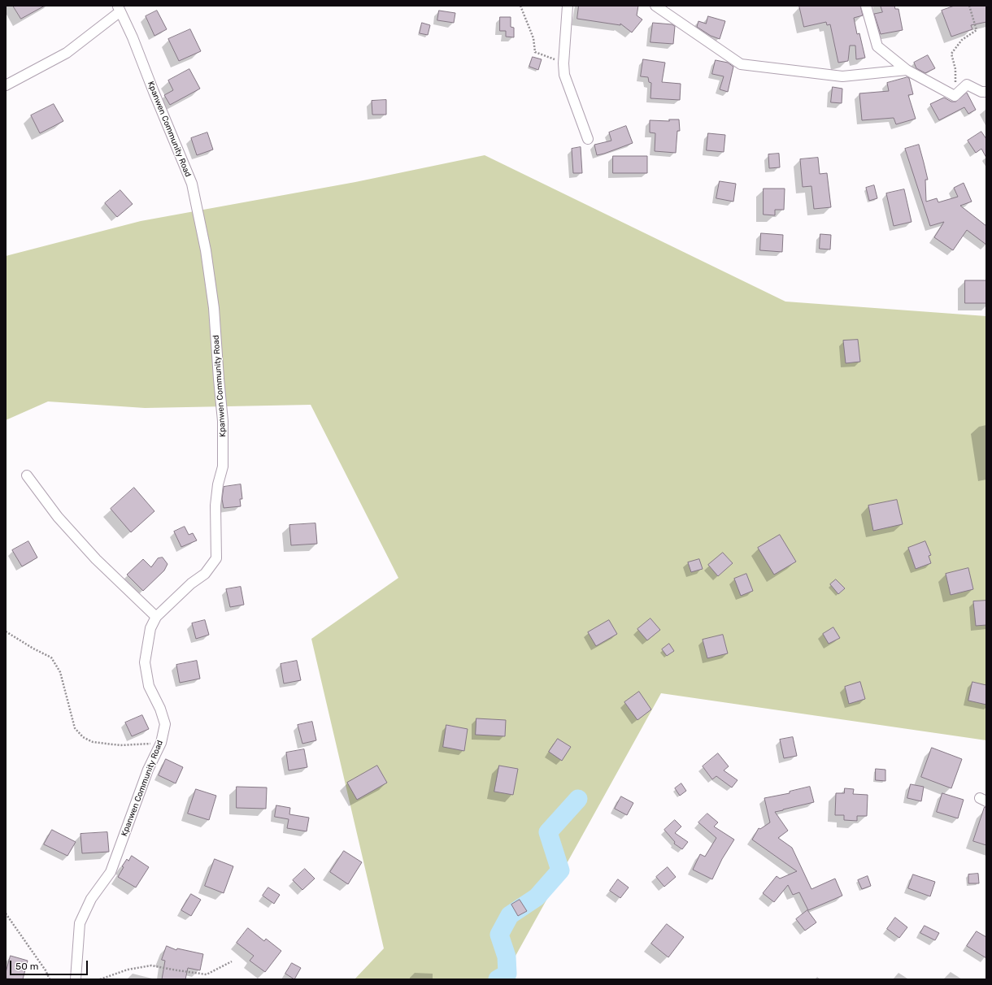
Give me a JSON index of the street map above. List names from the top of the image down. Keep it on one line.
{"streets":{"street":["Kpanwen Community Road"]},"scale_bar":"50 m"}
